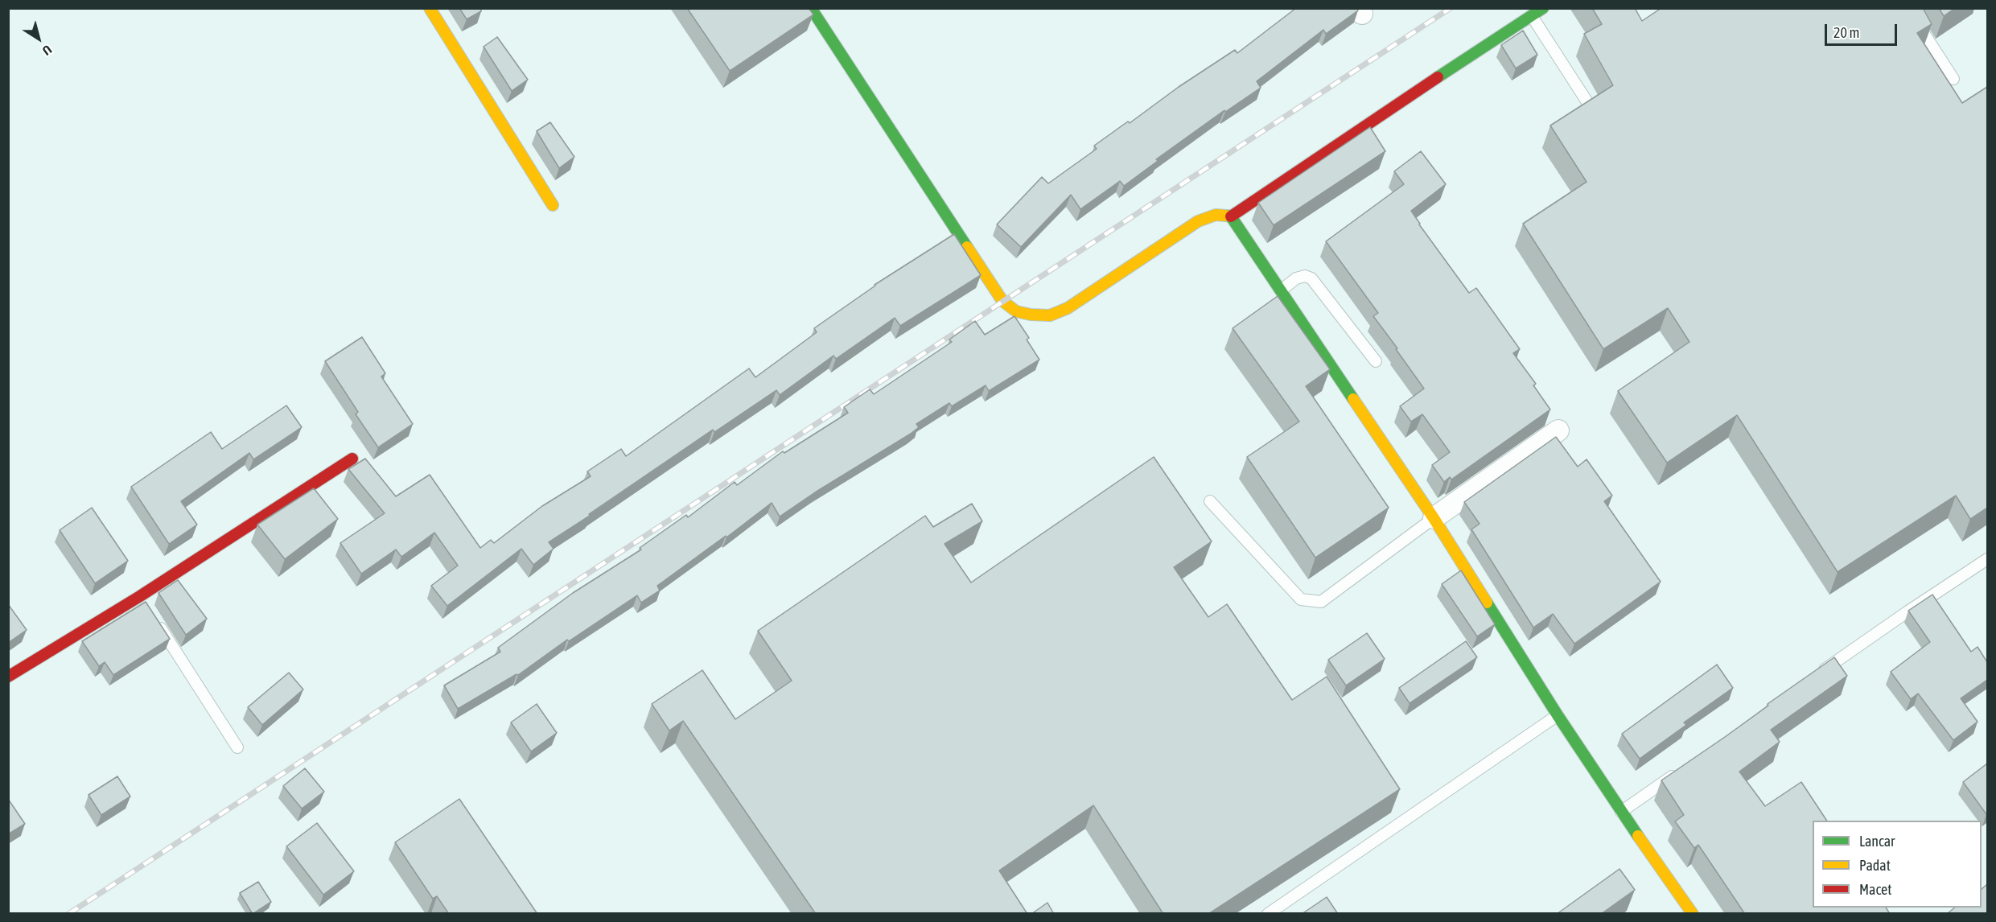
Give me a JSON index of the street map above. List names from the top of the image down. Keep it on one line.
{"legend":["Lancar","Padat","Macet"],"scale_bar":"20 m","north":"bottom right"}
